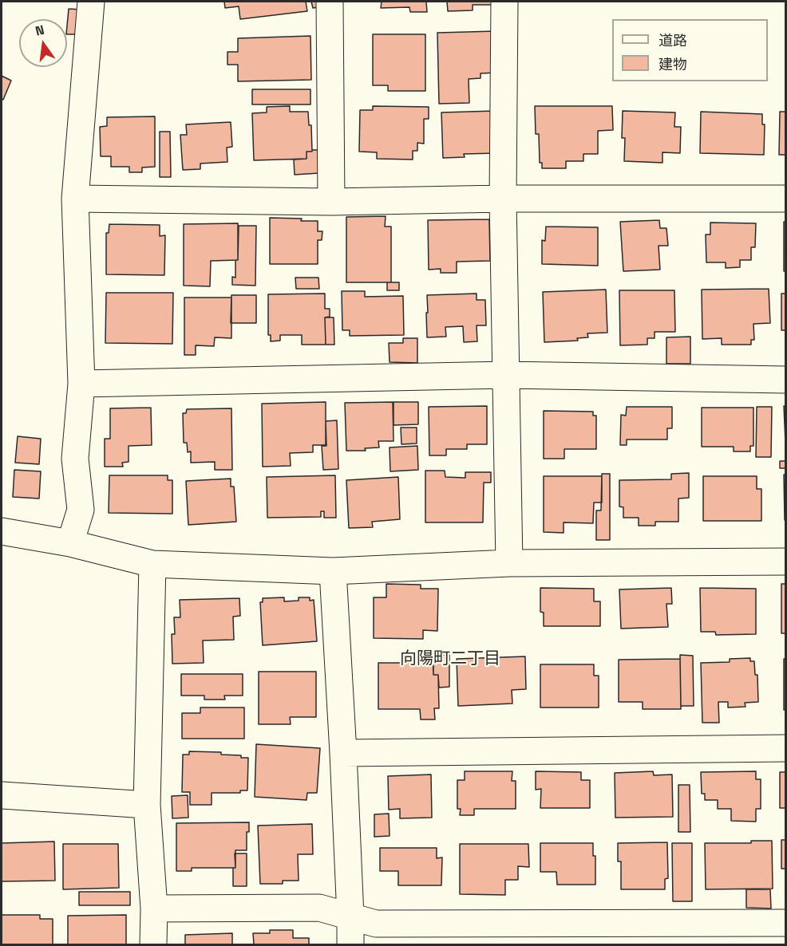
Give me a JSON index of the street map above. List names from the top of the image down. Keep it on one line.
{"districts":["向陽町二丁目"],"legend":["道路","建物"],"north":"top"}
